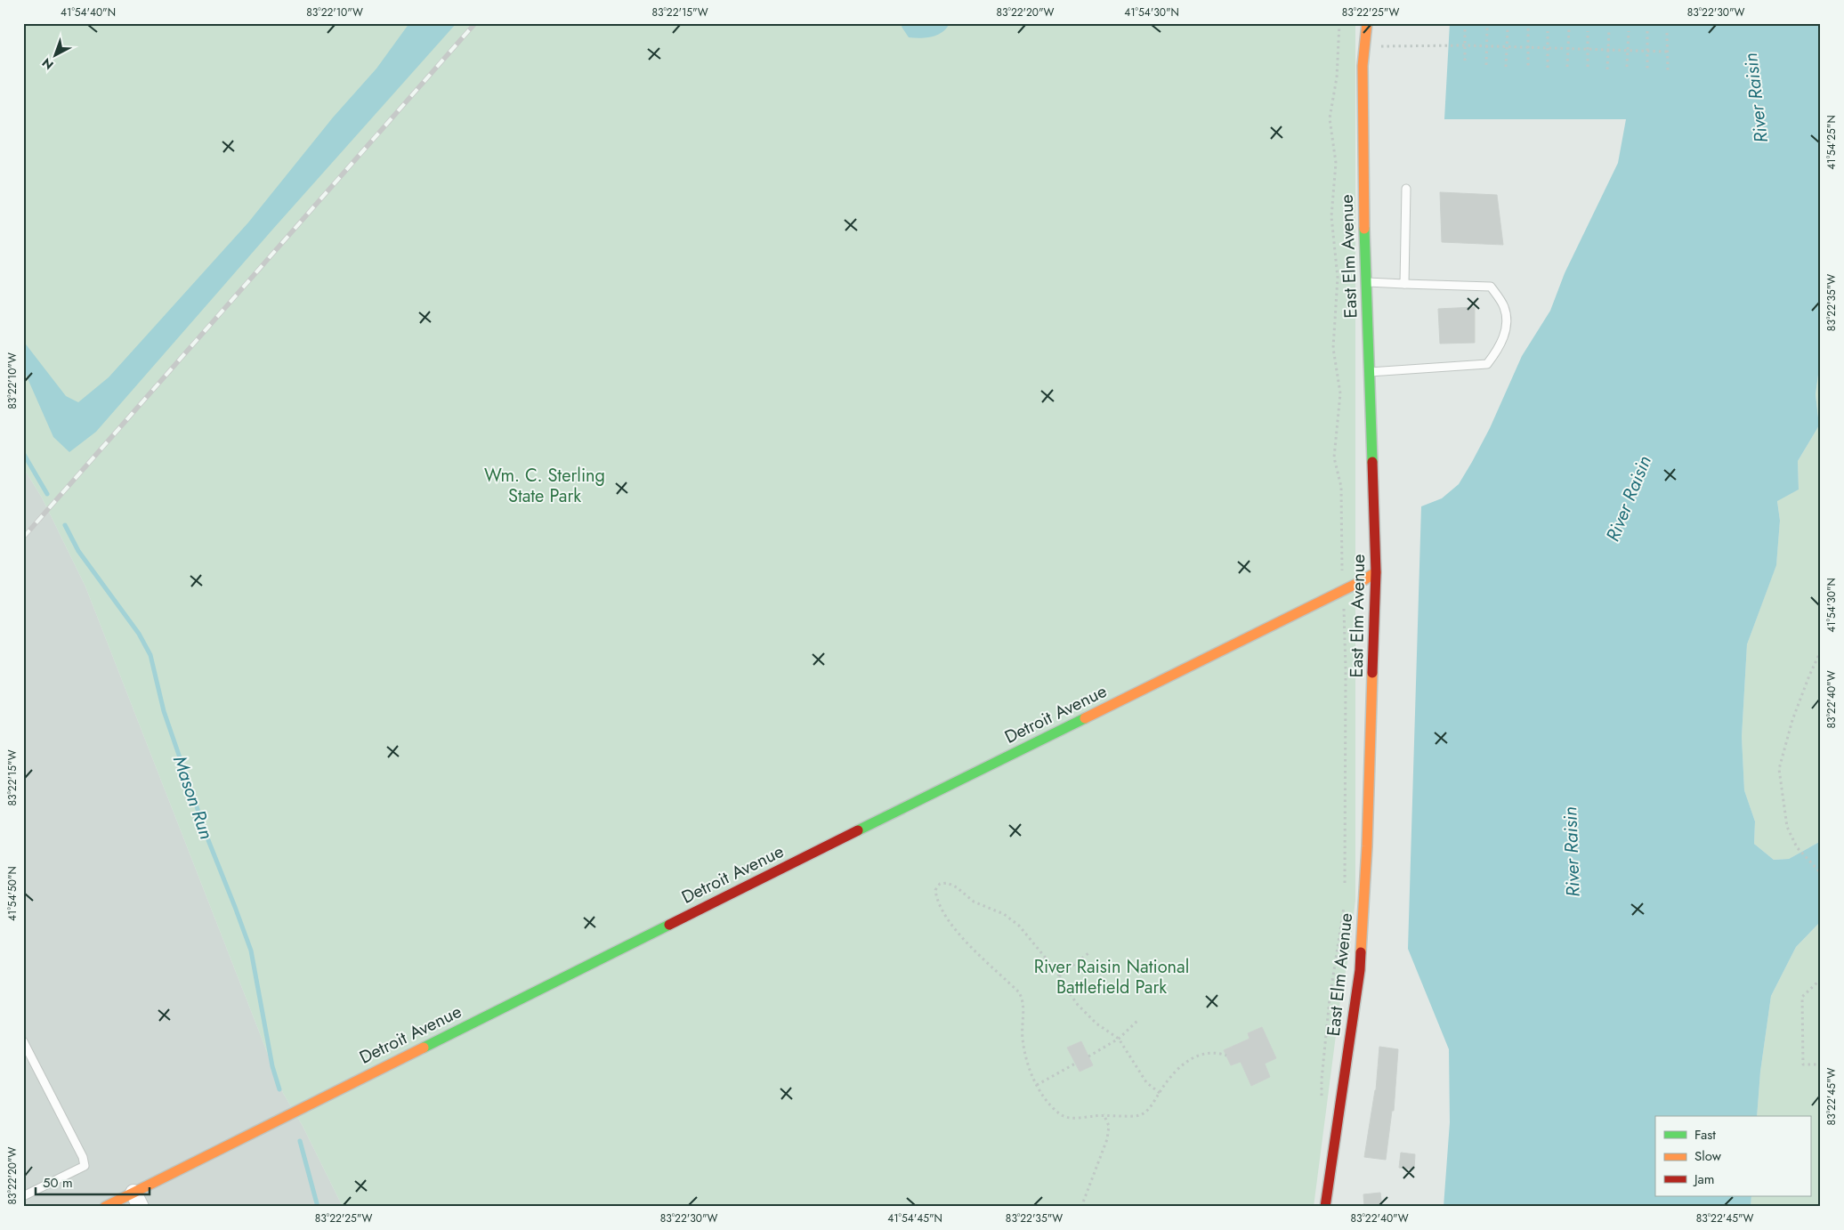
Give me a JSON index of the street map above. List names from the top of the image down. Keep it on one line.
{"streets":{"street":["East Elm Avenue","Detroit Avenue"]},"crossings":[["East Elm Avenue","Detroit Avenue"]],"water":["River Raisin","Mason Run"],"parks":["Wm. C. Sterling State Park","River Raisin National Battlefield Park"],"legend":["Fast","Slow","Jam"],"scale_bar":"50 m","north":"bottom left","coordinates":["41°54'40\"N","83°22'10\"W","83°22'15\"W","83°22'20\"W","41°54'30\"N","83°22'25\"W","83°22'30\"W","41°54'25\"N","83°22'35\"W","83°22'40\"W","41°54'50\"N","83°22'45\"W","41°54'45\"N"]}
